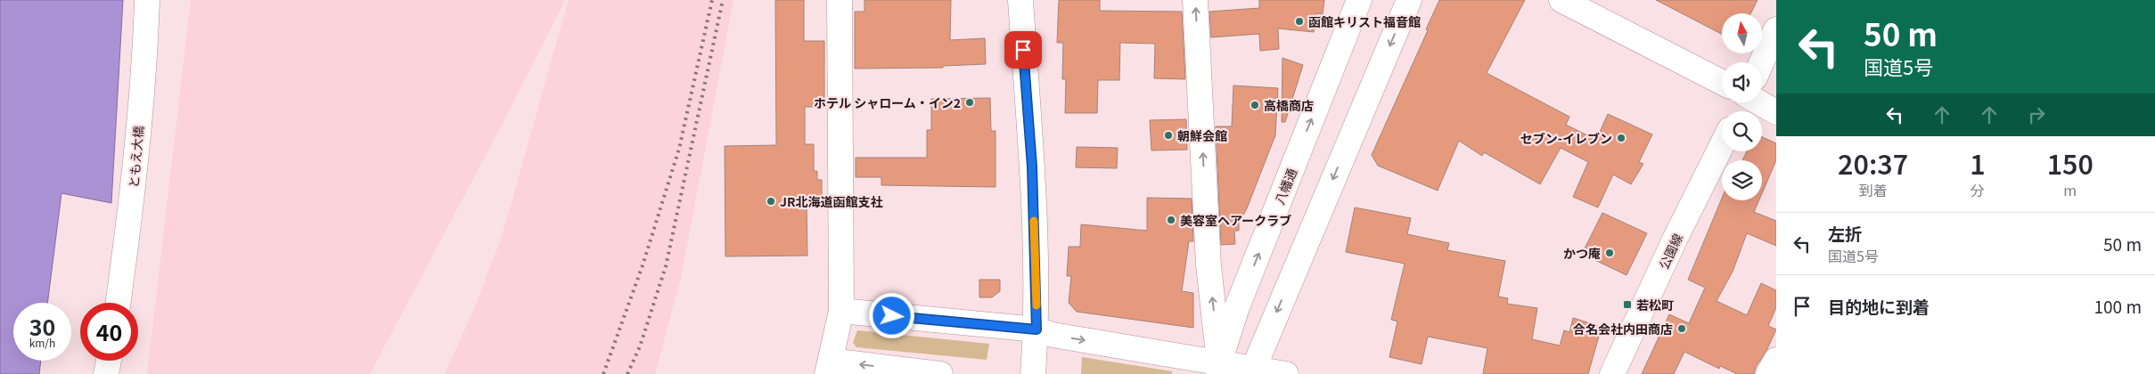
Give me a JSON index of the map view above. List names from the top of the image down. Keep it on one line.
{"streets":{"main road":["ともえ大橋","八幡通","公園線"]},"places":{"other":["函館キリスト福音館","ホテル シャローム・イン2","高橋商店","朝鮮会館","セブン-イレブン","JR北海道函館支社","美容室ヘアークラブ","かつ庵","合名会社内田商店"],"transit":["若松町"]},"north":"top","page":{"turn":["50 m","国道5号"],"eta":["20:37","到着","1","分","150","m"],"list":[{"name":"左折","note":"国道5号","value":"50 m"},{"name":"目的地に到着","value":"100 m"}],"speed":"30 km/h","limit":"40"}}
